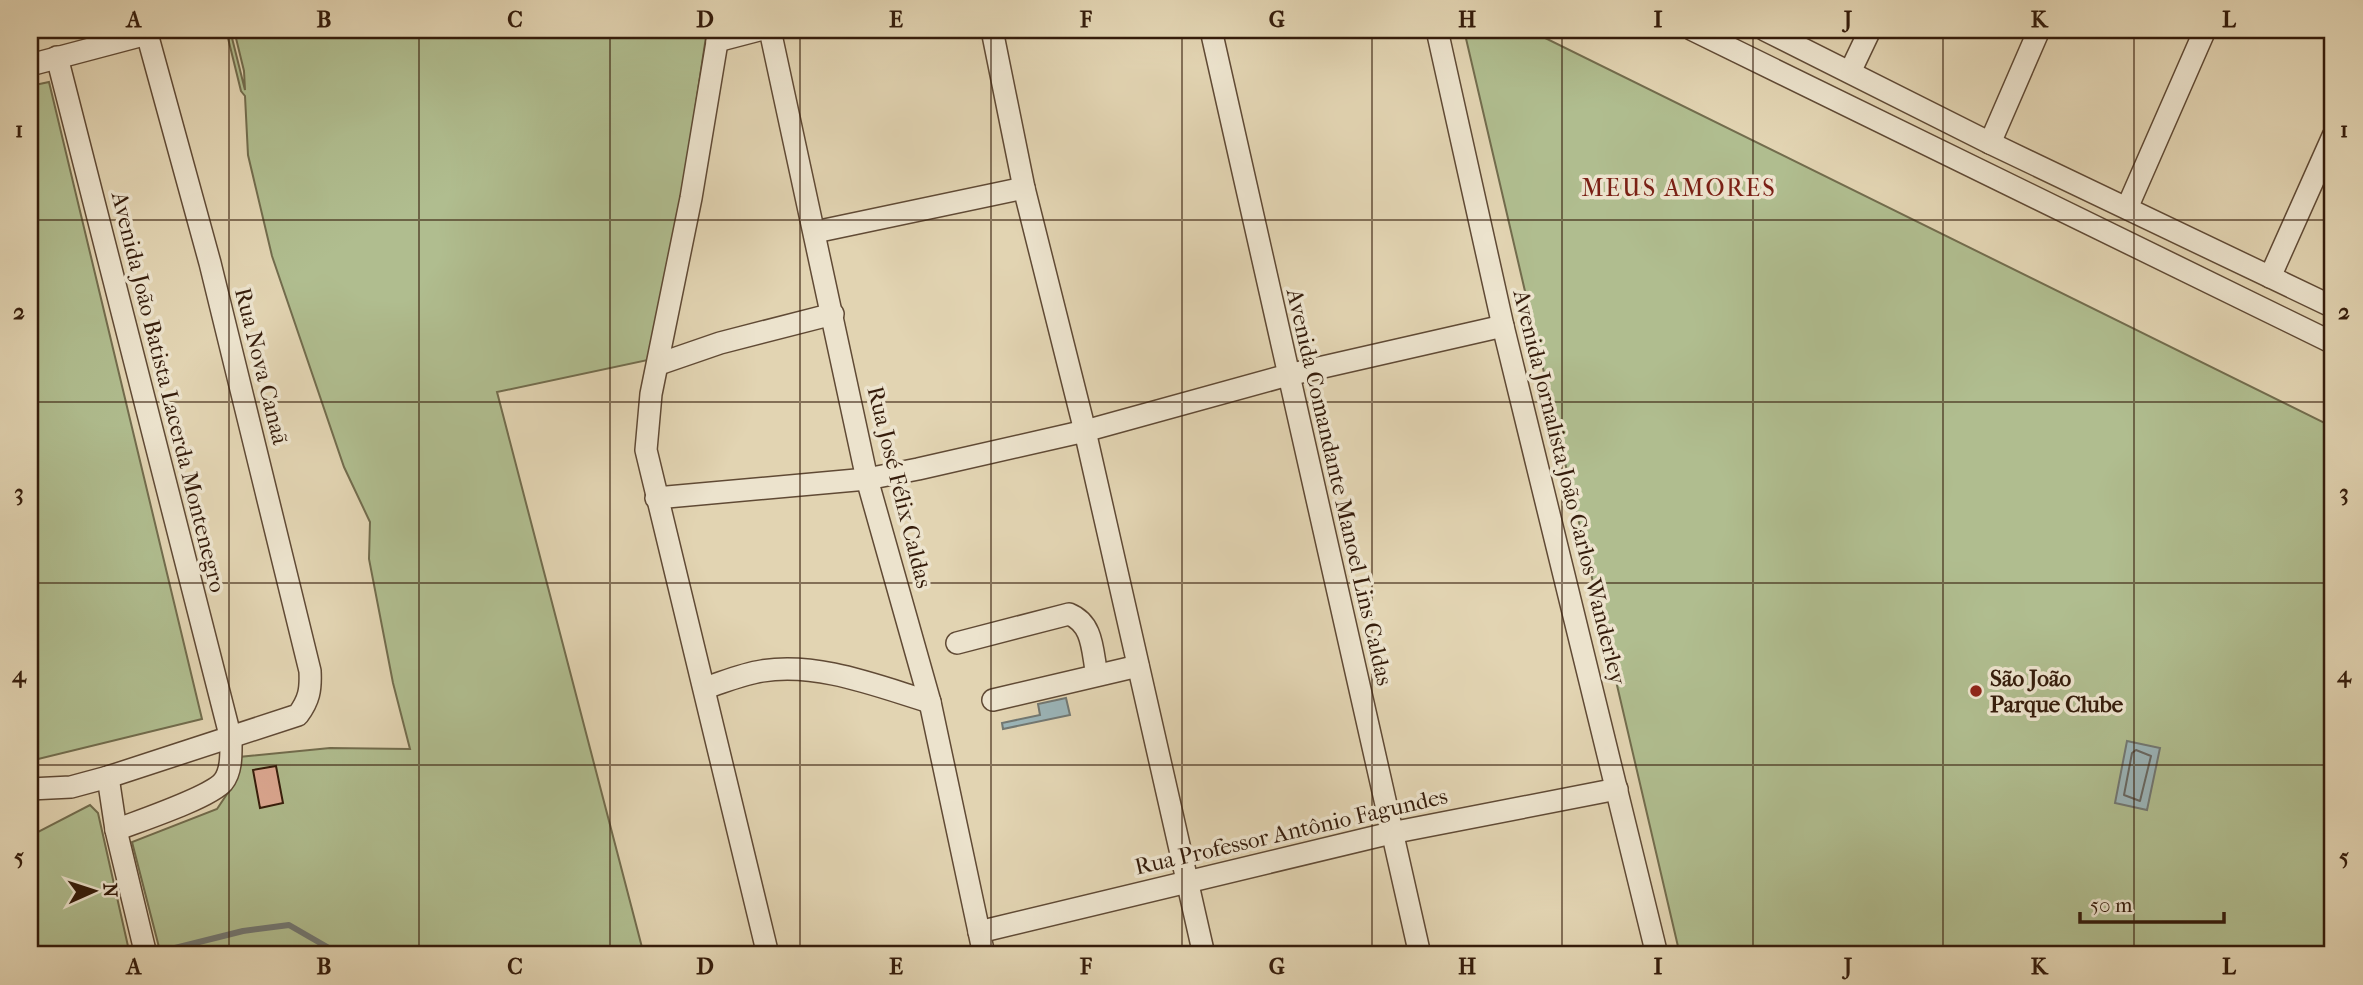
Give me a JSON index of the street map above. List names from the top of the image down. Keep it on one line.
{"streets":{"street":["Rua Nova Canaã","Avenida João Batista Lacerda Montenegro","Rua José Félix Caldas","Avenida Comandante Manoel Lins Caldas","Avenida Jornalista João Carlos Wanderley","Rua Professor Antônio Fagundes"]},"crossings":[["Rua Nova Canaã","Avenida João Batista Lacerda Montenegro"],["Rua José Félix Caldas","Rua Professor Antônio Fagundes"],["Avenida Comandante Manoel Lins Caldas","Rua Professor Antônio Fagundes"],["Avenida Jornalista João Carlos Wanderley","Rua Professor Antônio Fagundes"]],"districts":["MEUS AMORES"],"places":["São João Parque Clube"],"scale_bar":"50 m","north":"right","grid":{"columns":["A","B","C","D","E","F","G","H","I","J","K","L"],"rows":["1","2","3","4","5"]}}
